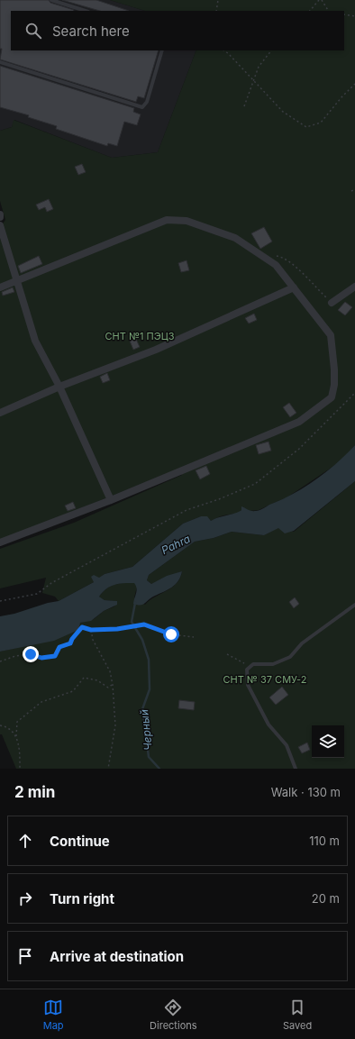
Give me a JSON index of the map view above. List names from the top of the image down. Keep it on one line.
{"water":["Pahra","Черный"],"parks":["СНТ №1 ПЭЦЗ","СНТ № 37 СМУ-2"],"page":{"search":"Search here","heading":["2 min","Walk · 130 m"],"list":[["Continue","110 m"],["Turn right","20 m"],"Arrive at destination"],"nav":["Map","Directions","Saved"]}}
